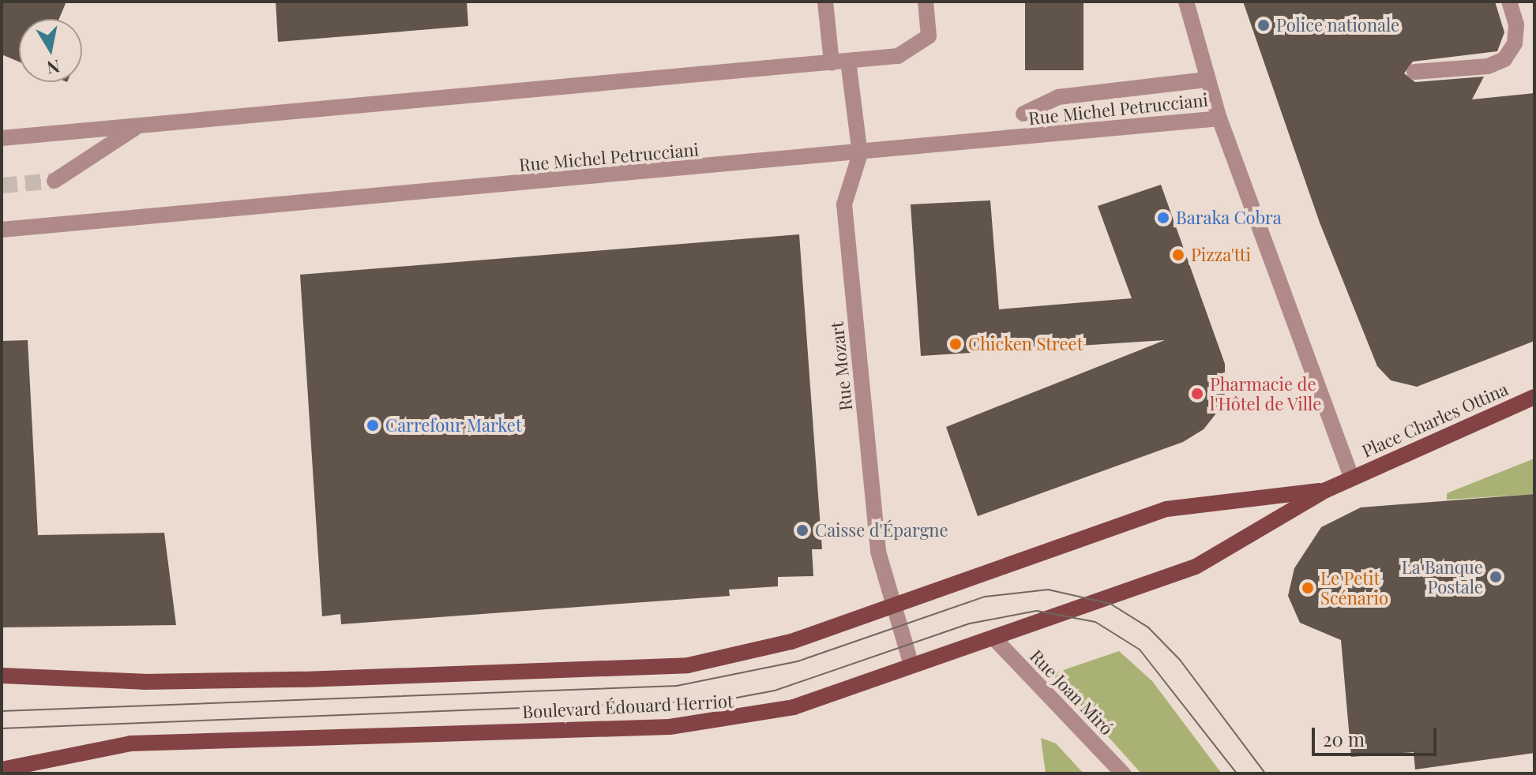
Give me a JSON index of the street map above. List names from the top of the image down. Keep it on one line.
{"streets":{"main road":["Place Charles Ottina","Boulevard Édouard Herriot"],"street":["Rue Michel Petrucciani","Rue Mozart","Rue Joan Miró"]},"crossings":[["Rue Michel Petrucciani","Rue Mozart"],["Rue Mozart","Boulevard Édouard Herriot"],["Place Charles Ottina","Boulevard Édouard Herriot"],["Rue Joan Miró","Boulevard Édouard Herriot"]],"places":["Police nationale","Baraka Cobra","Pizza'tti","Chicken Street","Pharmacie de l'Hôtel de Ville","Carrefour Market","Caisse d'Épargne","La Banque Postale","Le Petit Scénario"],"scale_bar":"20 m","north":"bottom"}
